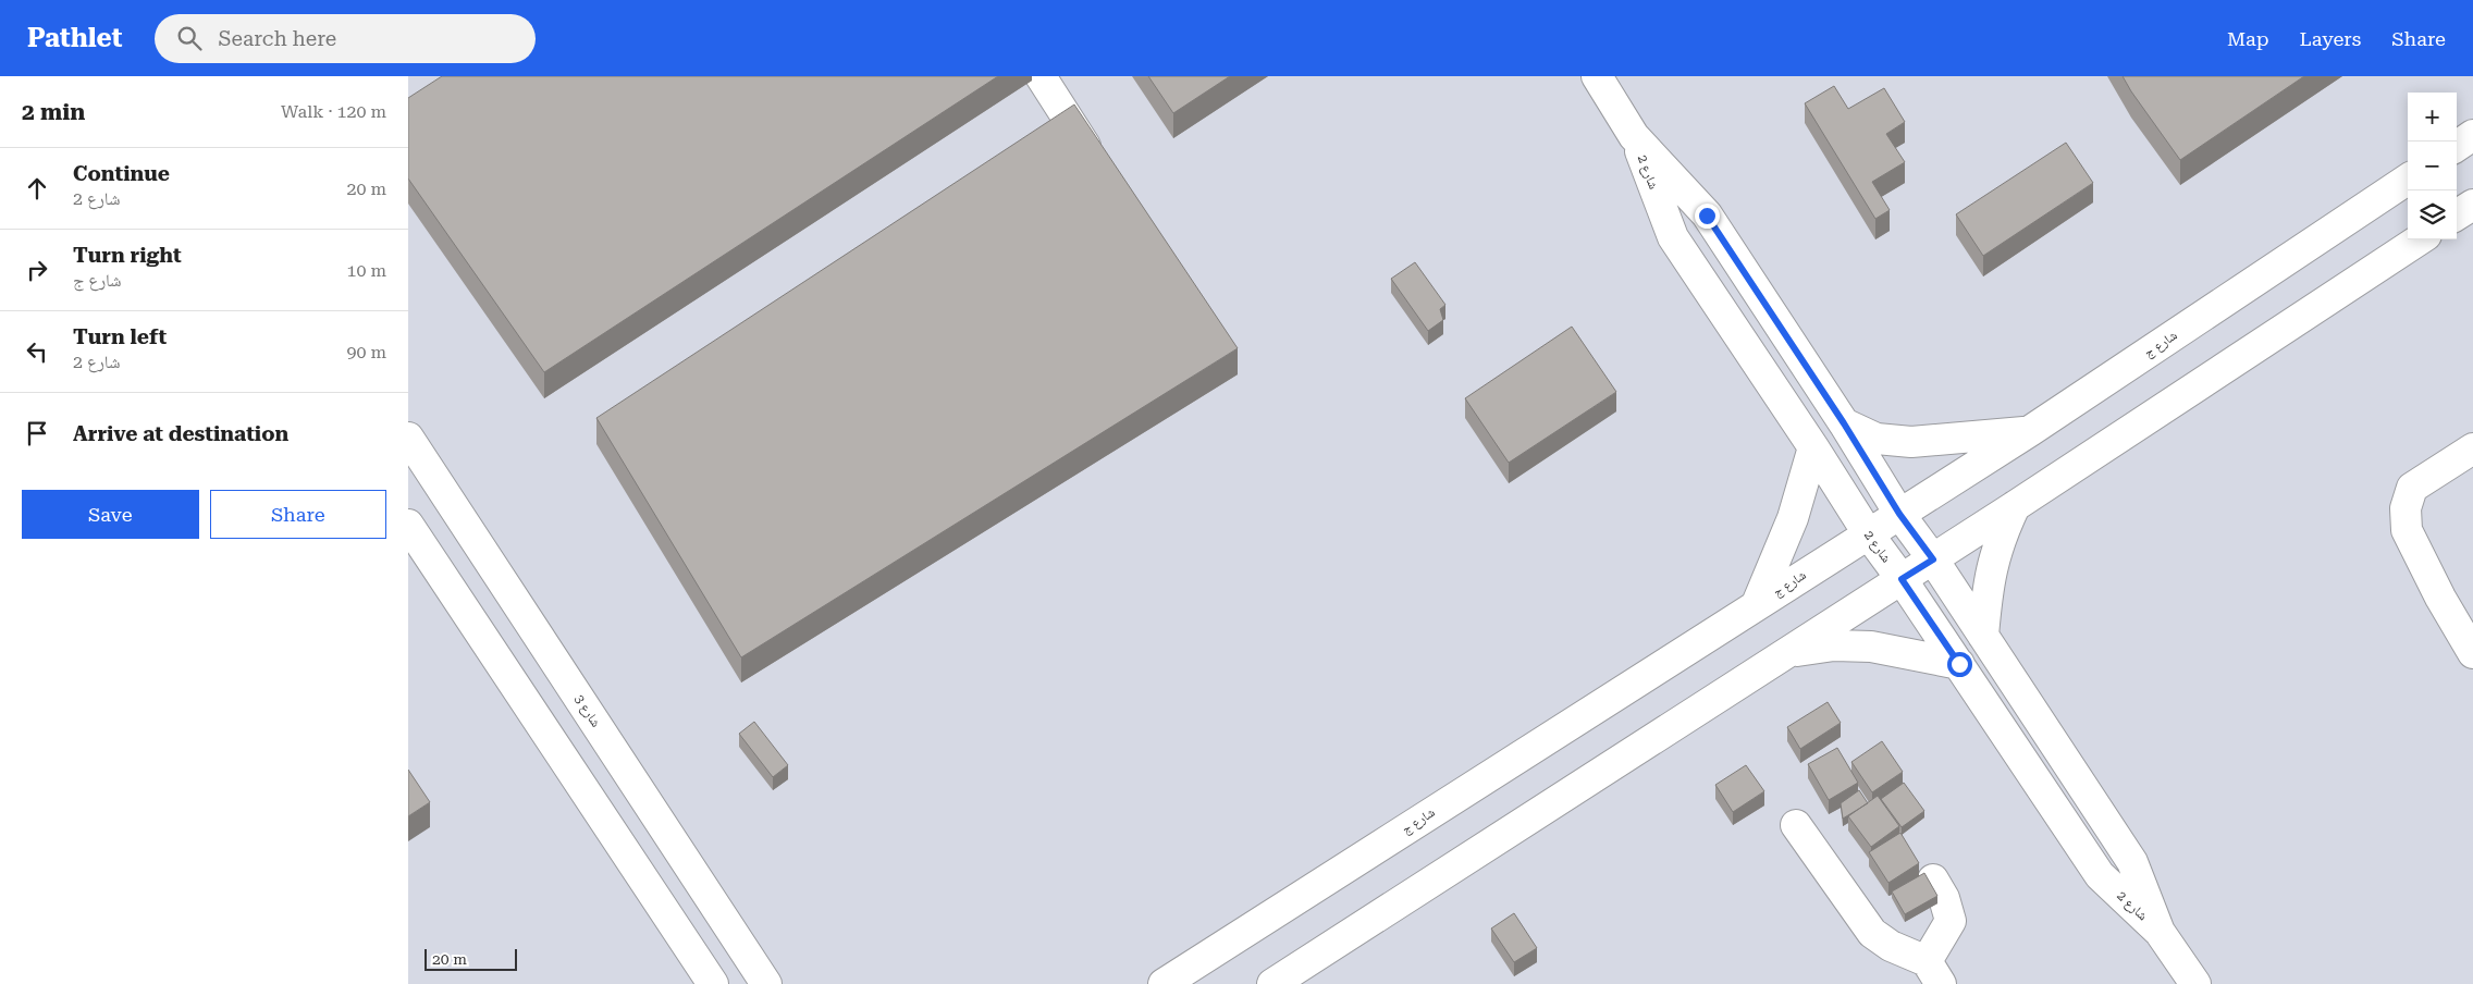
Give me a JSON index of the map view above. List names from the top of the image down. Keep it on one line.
{"streets":{"street":["شارع 2","شارع ج","شارع 3"]},"crossings":[["شارع 2","شارع ج"]],"scale_bar":"20 m","page":{"header":"Pathlet","search":"Search here","nav":["Map","Layers","Share"],"heading":["2 min","Walk · 120 m"],"map_buttons":["+","−"],"list":[["Continue","شارع 2","20 m"],["Turn right","شارع ج","10 m"],["Turn left","شارع 2","90 m"],"Arrive at destination"],"buttons":["Save","Share"],"scale":"20 m"}}
